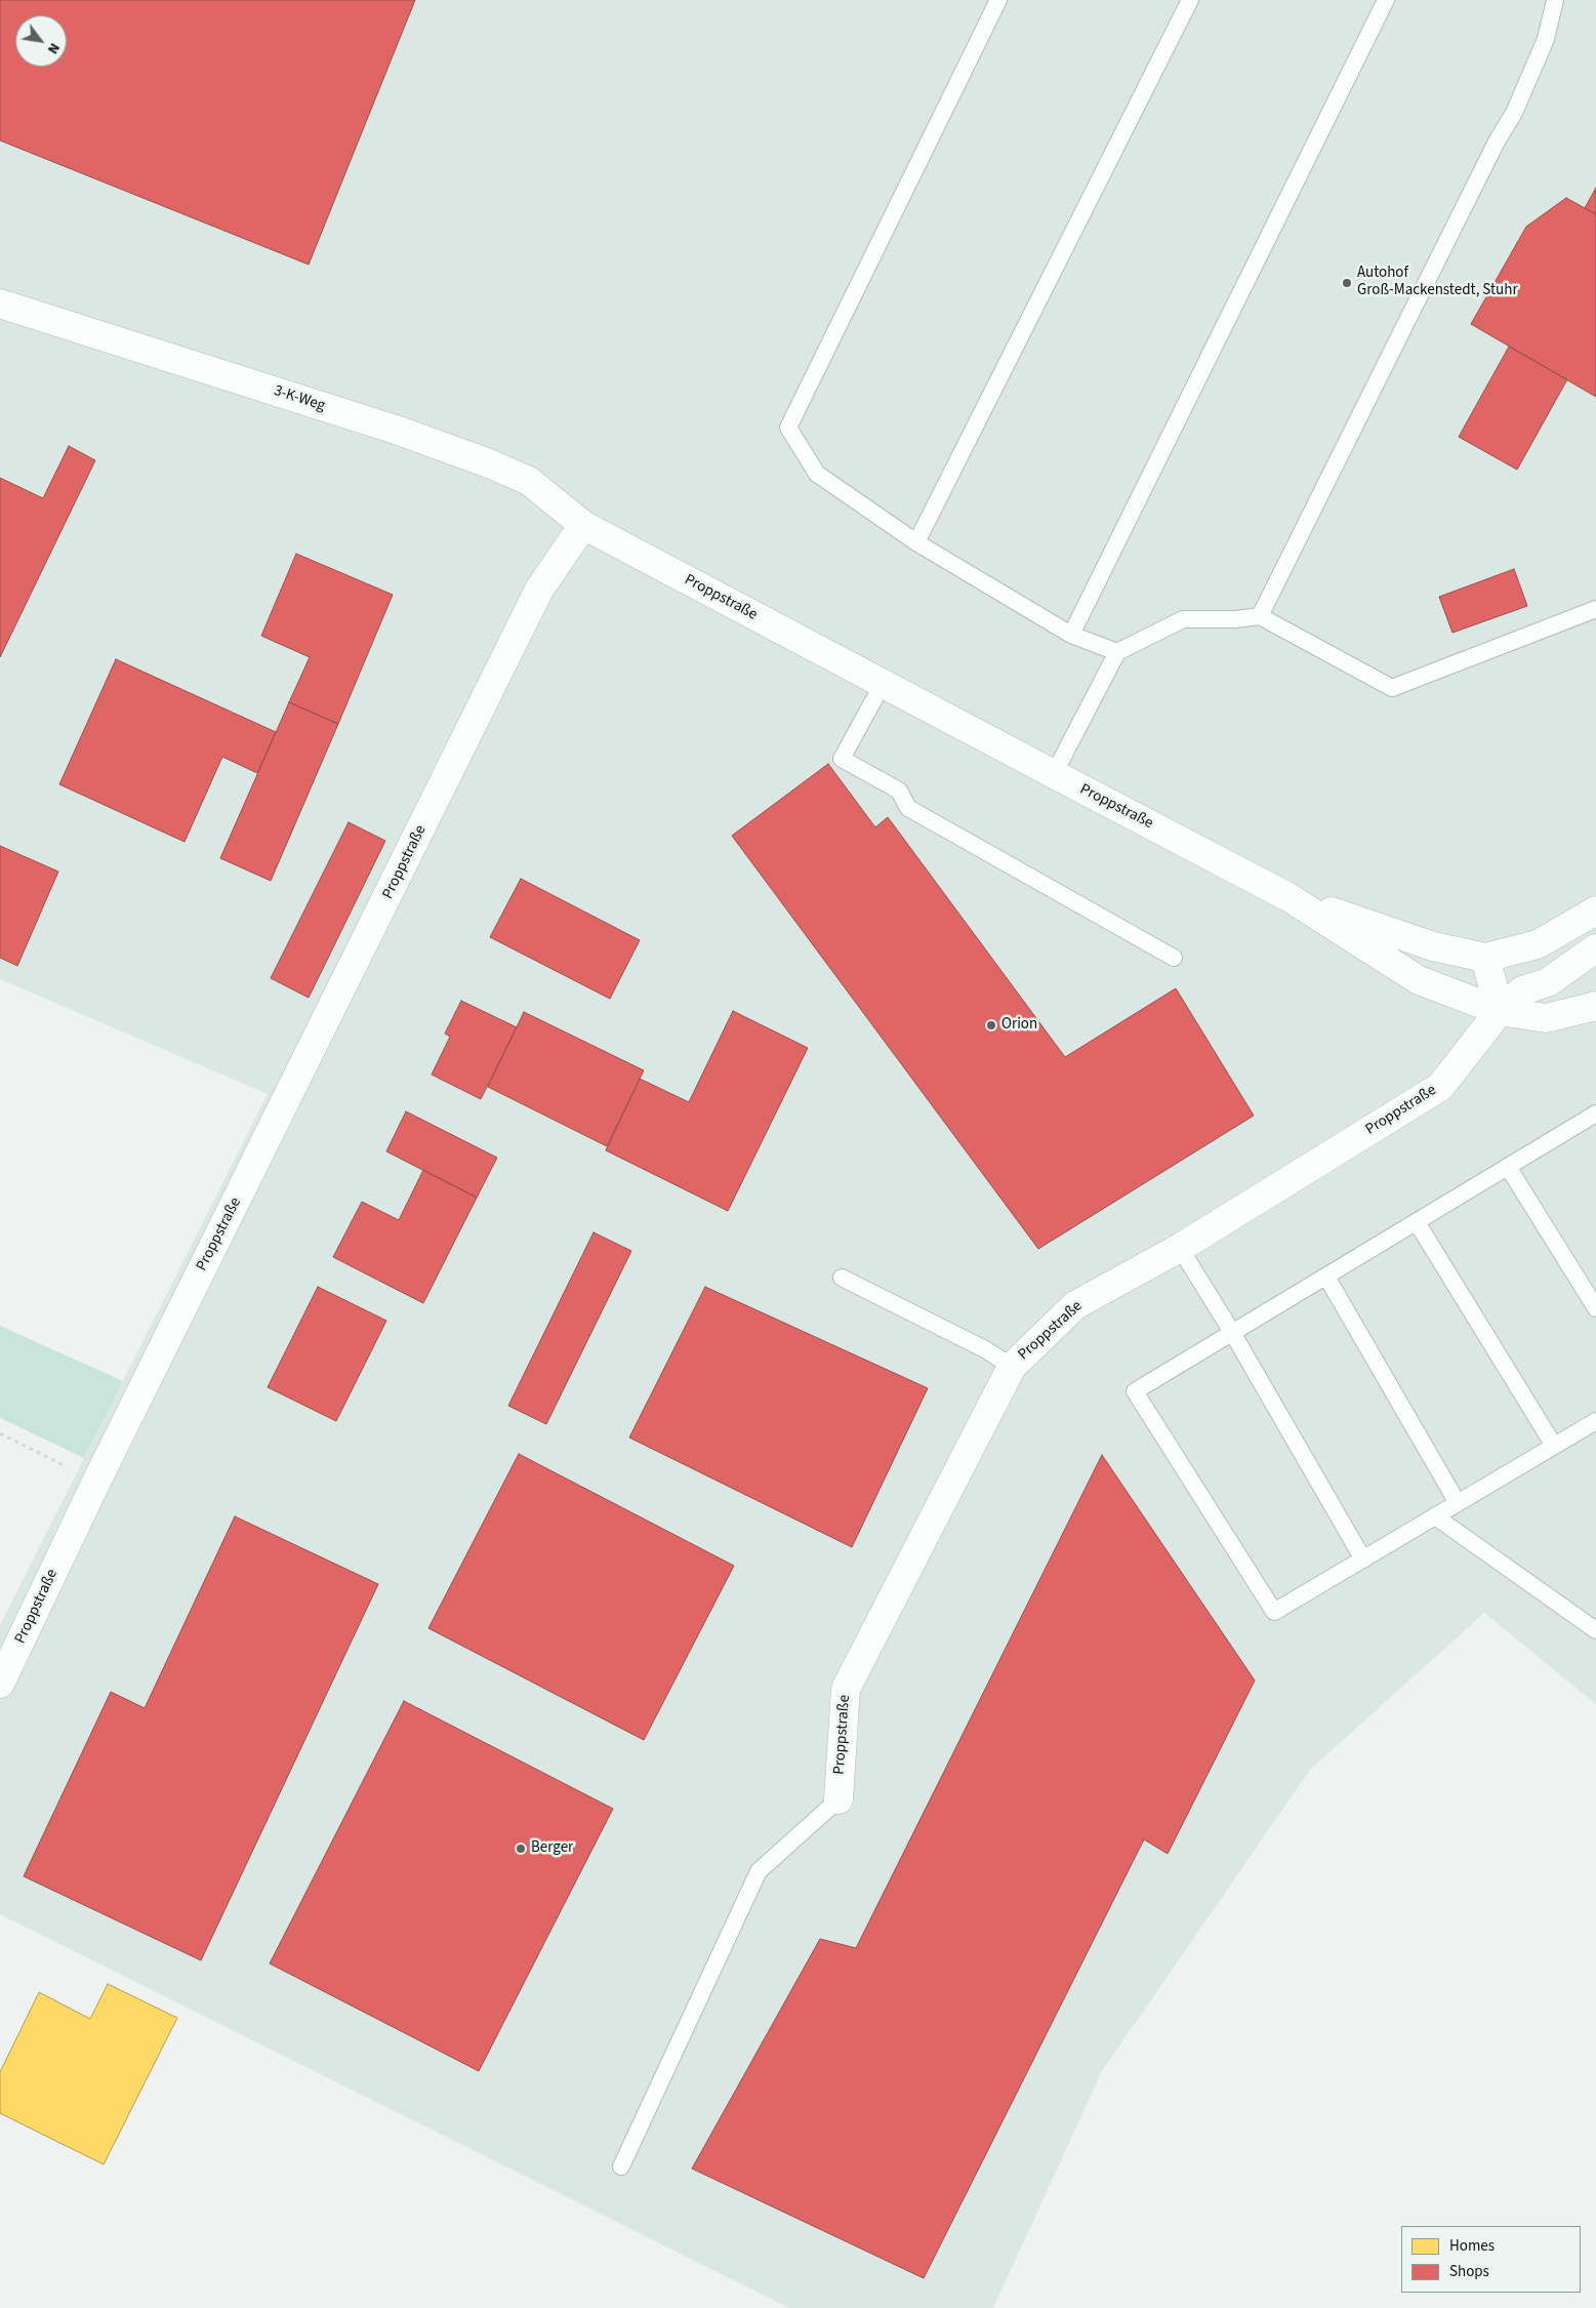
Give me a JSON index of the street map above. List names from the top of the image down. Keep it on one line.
{"streets":{"street":["3-K-Weg","Proppstraße"]},"crossings":[["3-K-Weg","Proppstraße"]],"places":["Autohof Groß-Mackenstedt, Stuhr","Orion","Berger"],"legend":["Homes","Shops"],"north":"bottom right"}
